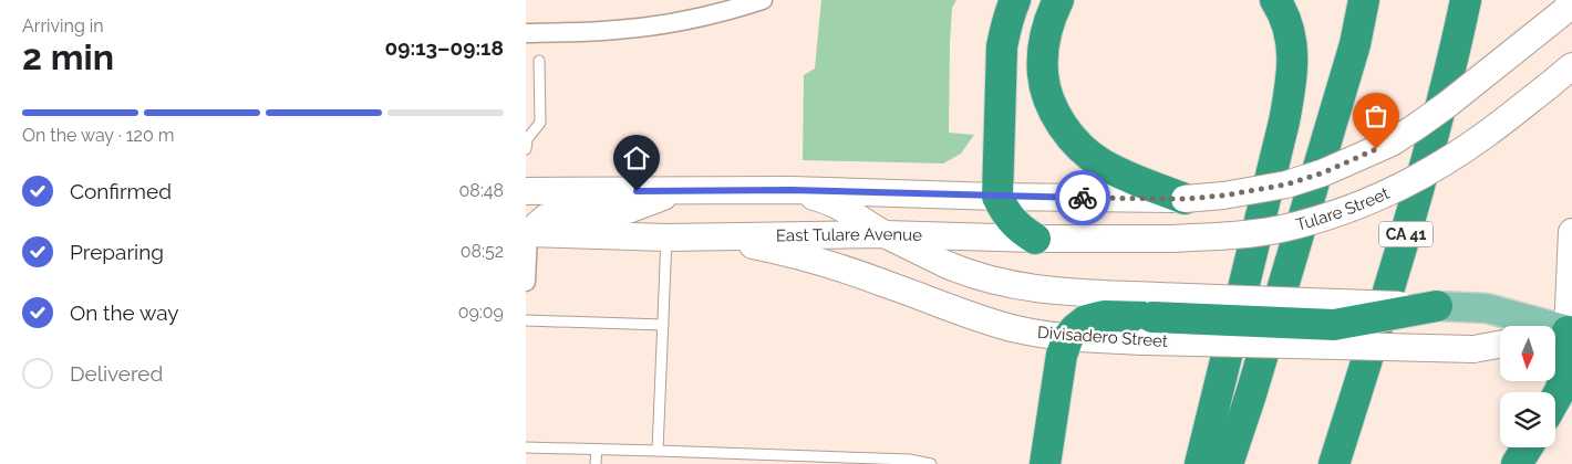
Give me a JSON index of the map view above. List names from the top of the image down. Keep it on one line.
{"streets":{"highway":["CA 41"],"main road":["Tulare Street","East Tulare Avenue","Divisadero Street"]},"crossings":[["Tulare Street","East Tulare Avenue"],["East Tulare Avenue","Divisadero Street"]],"north":"bottom","page":{"heading":["2 min","Arriving in","09:13–09:18"],"bar":"On the way · 120 m","list":[["Confirmed","08:48"],["Preparing","08:52"],["On the way","09:09"],"Delivered"]}}
